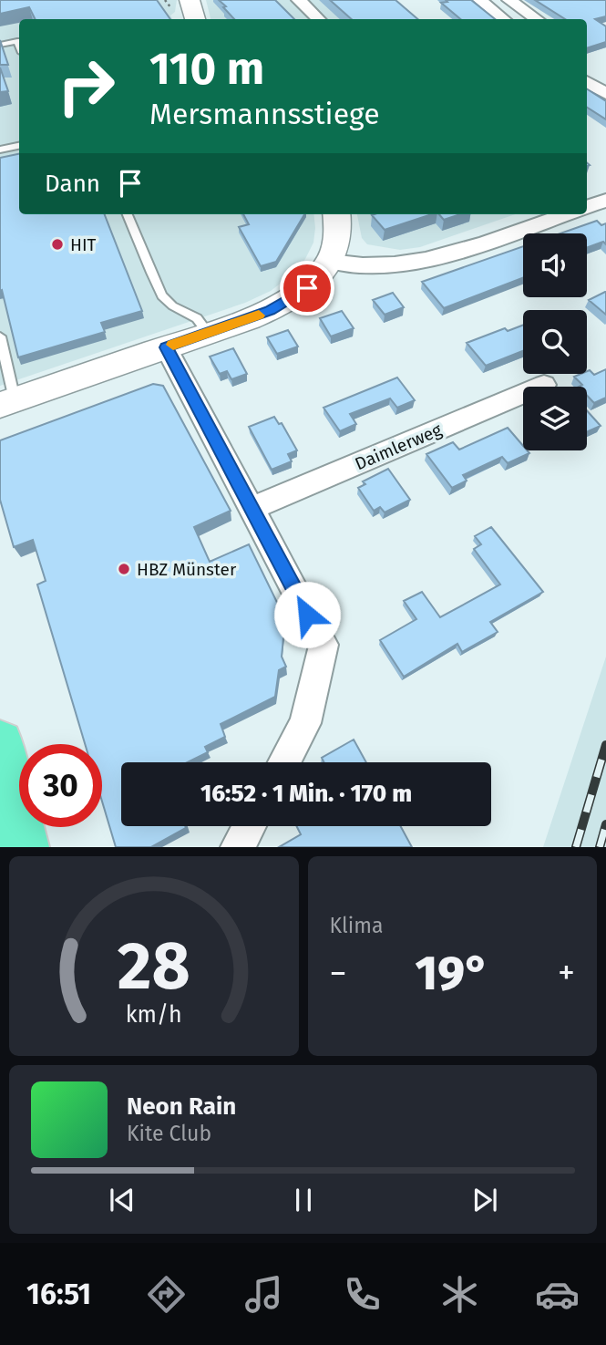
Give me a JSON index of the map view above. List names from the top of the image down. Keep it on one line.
{"streets":{"street":["Daimlerweg"]},"places":["HIT","HBZ Münster"],"page":{"turn":["110 m","Mersmannsstiege"],"then":"Dann","limit":"30","trip":"16:52 · 1 Min. · 170 m","tile":"Klima","heat":["−","19°","+"],"song":["Neon Rain","Kite Club"],"tabs":"16:51","gauge":["28","km/h"]}}
